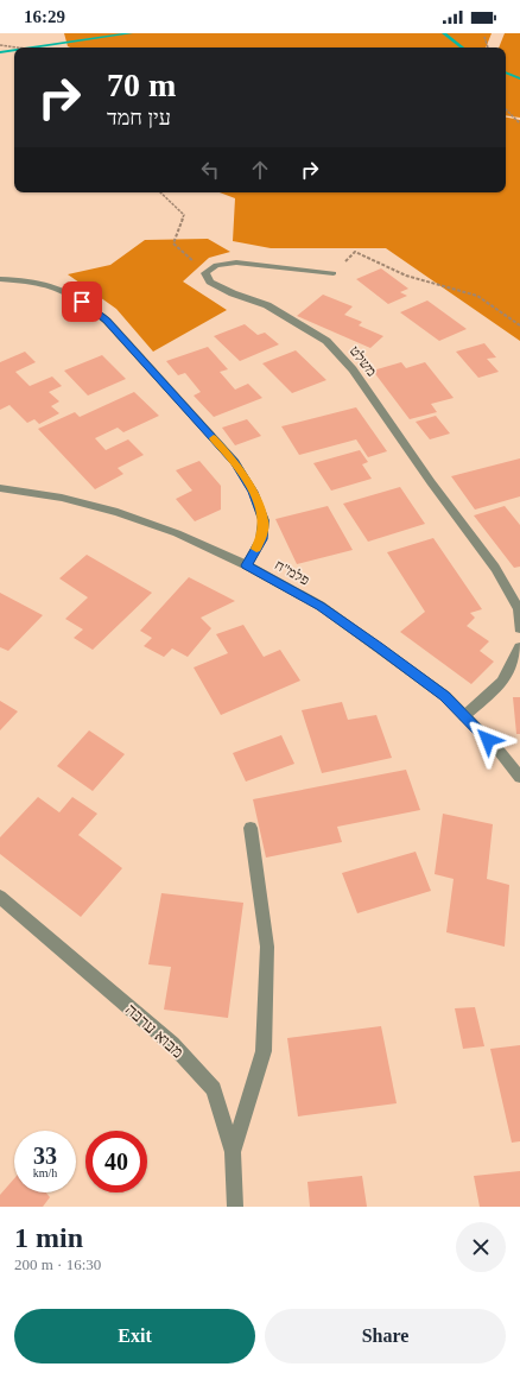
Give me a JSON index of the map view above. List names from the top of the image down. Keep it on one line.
{"streets":{"street":["משלט","פלמ\"ח","מבוא ערבה"]},"page":{"status":"16:29","turn":["70 m","עין חמד"],"speed":"33 km/h","limit":"40","heading":["1 min","200 m · 16:30"],"buttons":["Exit","Share"]}}
